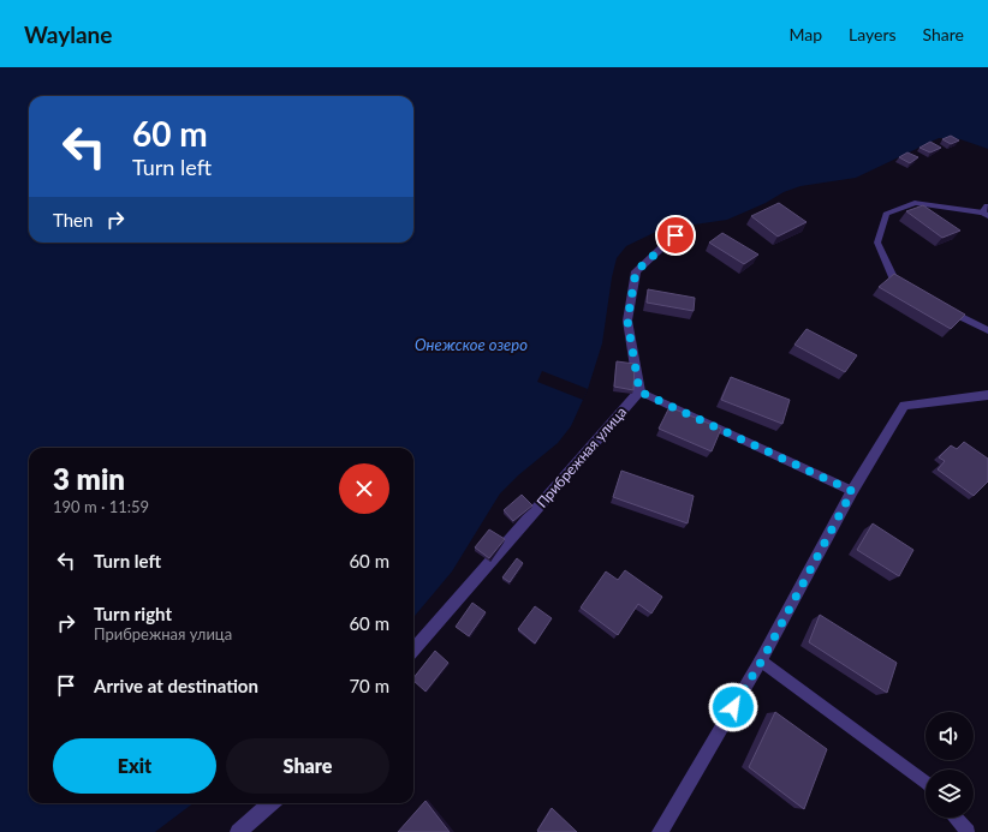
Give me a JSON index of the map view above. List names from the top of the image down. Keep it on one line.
{"streets":{"street":["Прибрежная улица"]},"water":["Онежское озеро"],"page":{"header":"Waylane","nav":["Map","Layers","Share"],"turn":["60 m","Turn left"],"then":"Then","heading":["3 min","190 m · 11:59"],"list":[{"name":"Turn left","value":"60 m"},{"name":"Turn right","note":"Прибрежная улица","value":"60 m"},{"name":"Arrive at destination","value":"70 m"}],"buttons":["Exit","Share"]}}
